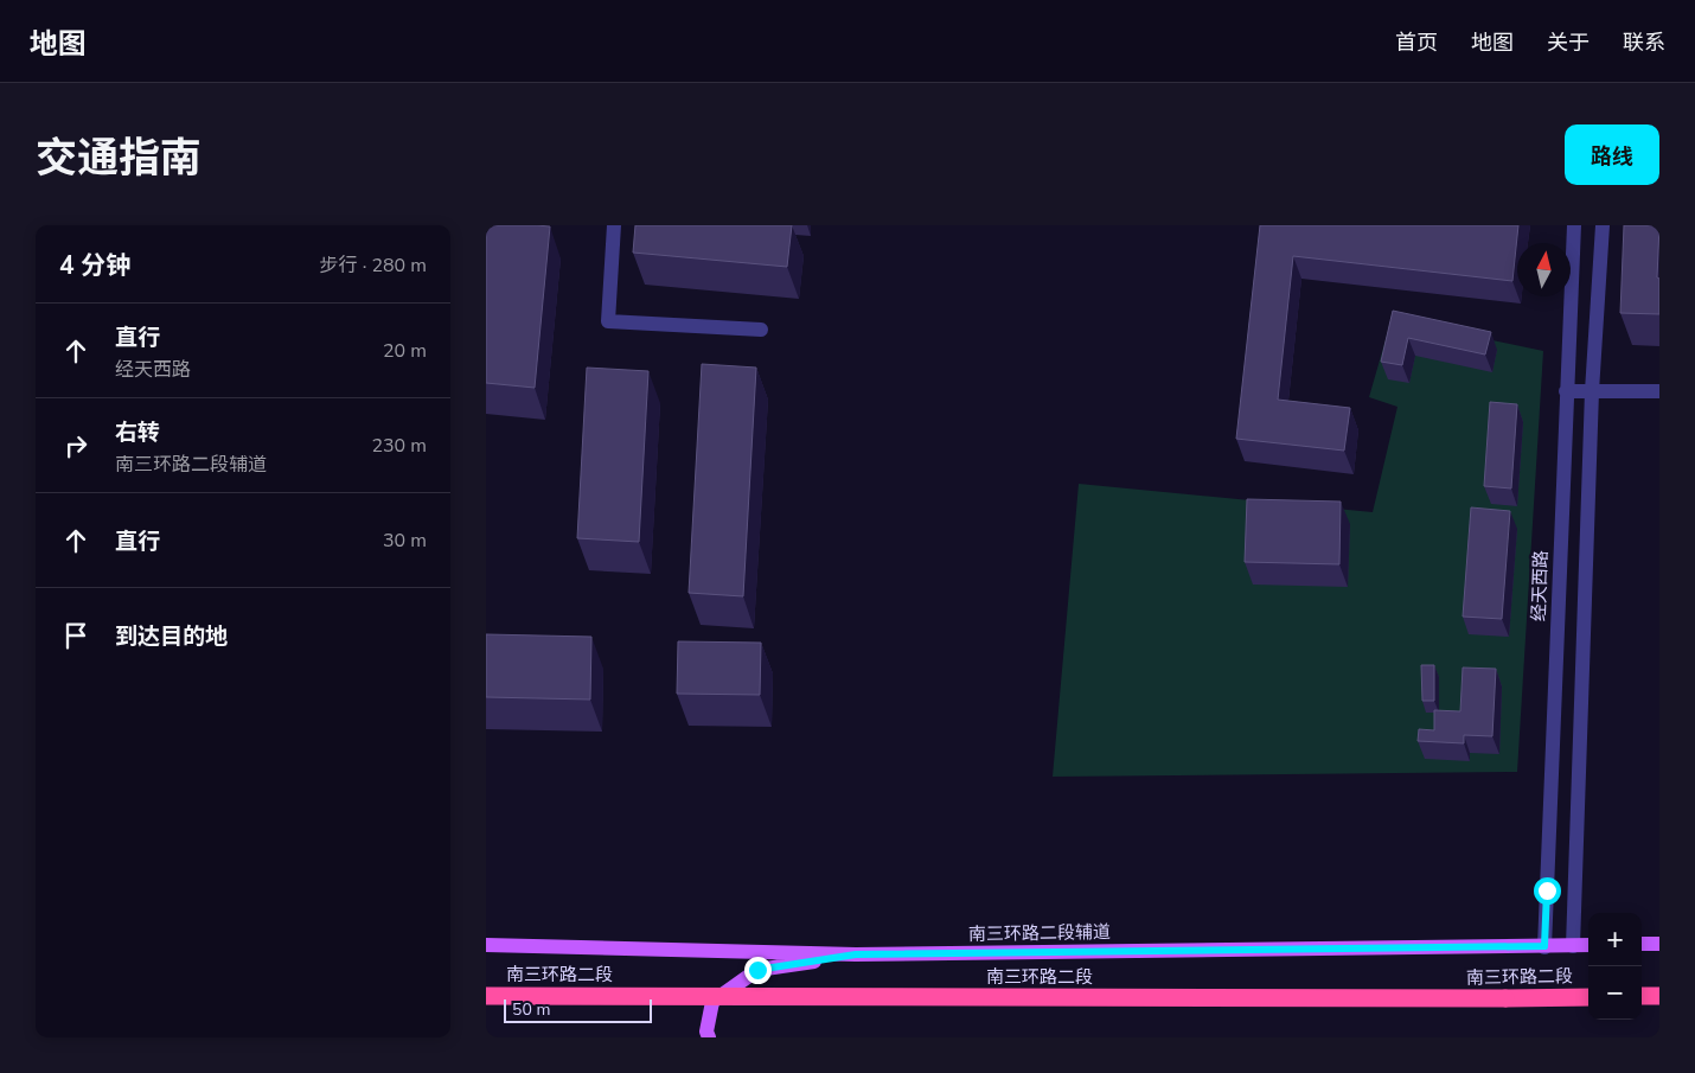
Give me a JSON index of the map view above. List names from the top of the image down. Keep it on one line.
{"streets":{"highway":["南三环路二段"],"main road":["南三环路二段辅道"],"street":["经天西路"]},"crossings":[["经天西路","南三环路二段辅道"]],"scale_bar":"50 m","north":"top","page":{"header":"地图","nav":["首页","地图","关于","联系"],"title":"交通指南","buttons":"路线","heading":["4 分钟","步行 · 280 m"],"list":[["直行","经天西路","20 m"],["右转","南三环路二段辅道","230 m"],["直行","30 m"],"到达目的地"],"map_buttons":["+","−"],"scale":"50 m"}}
